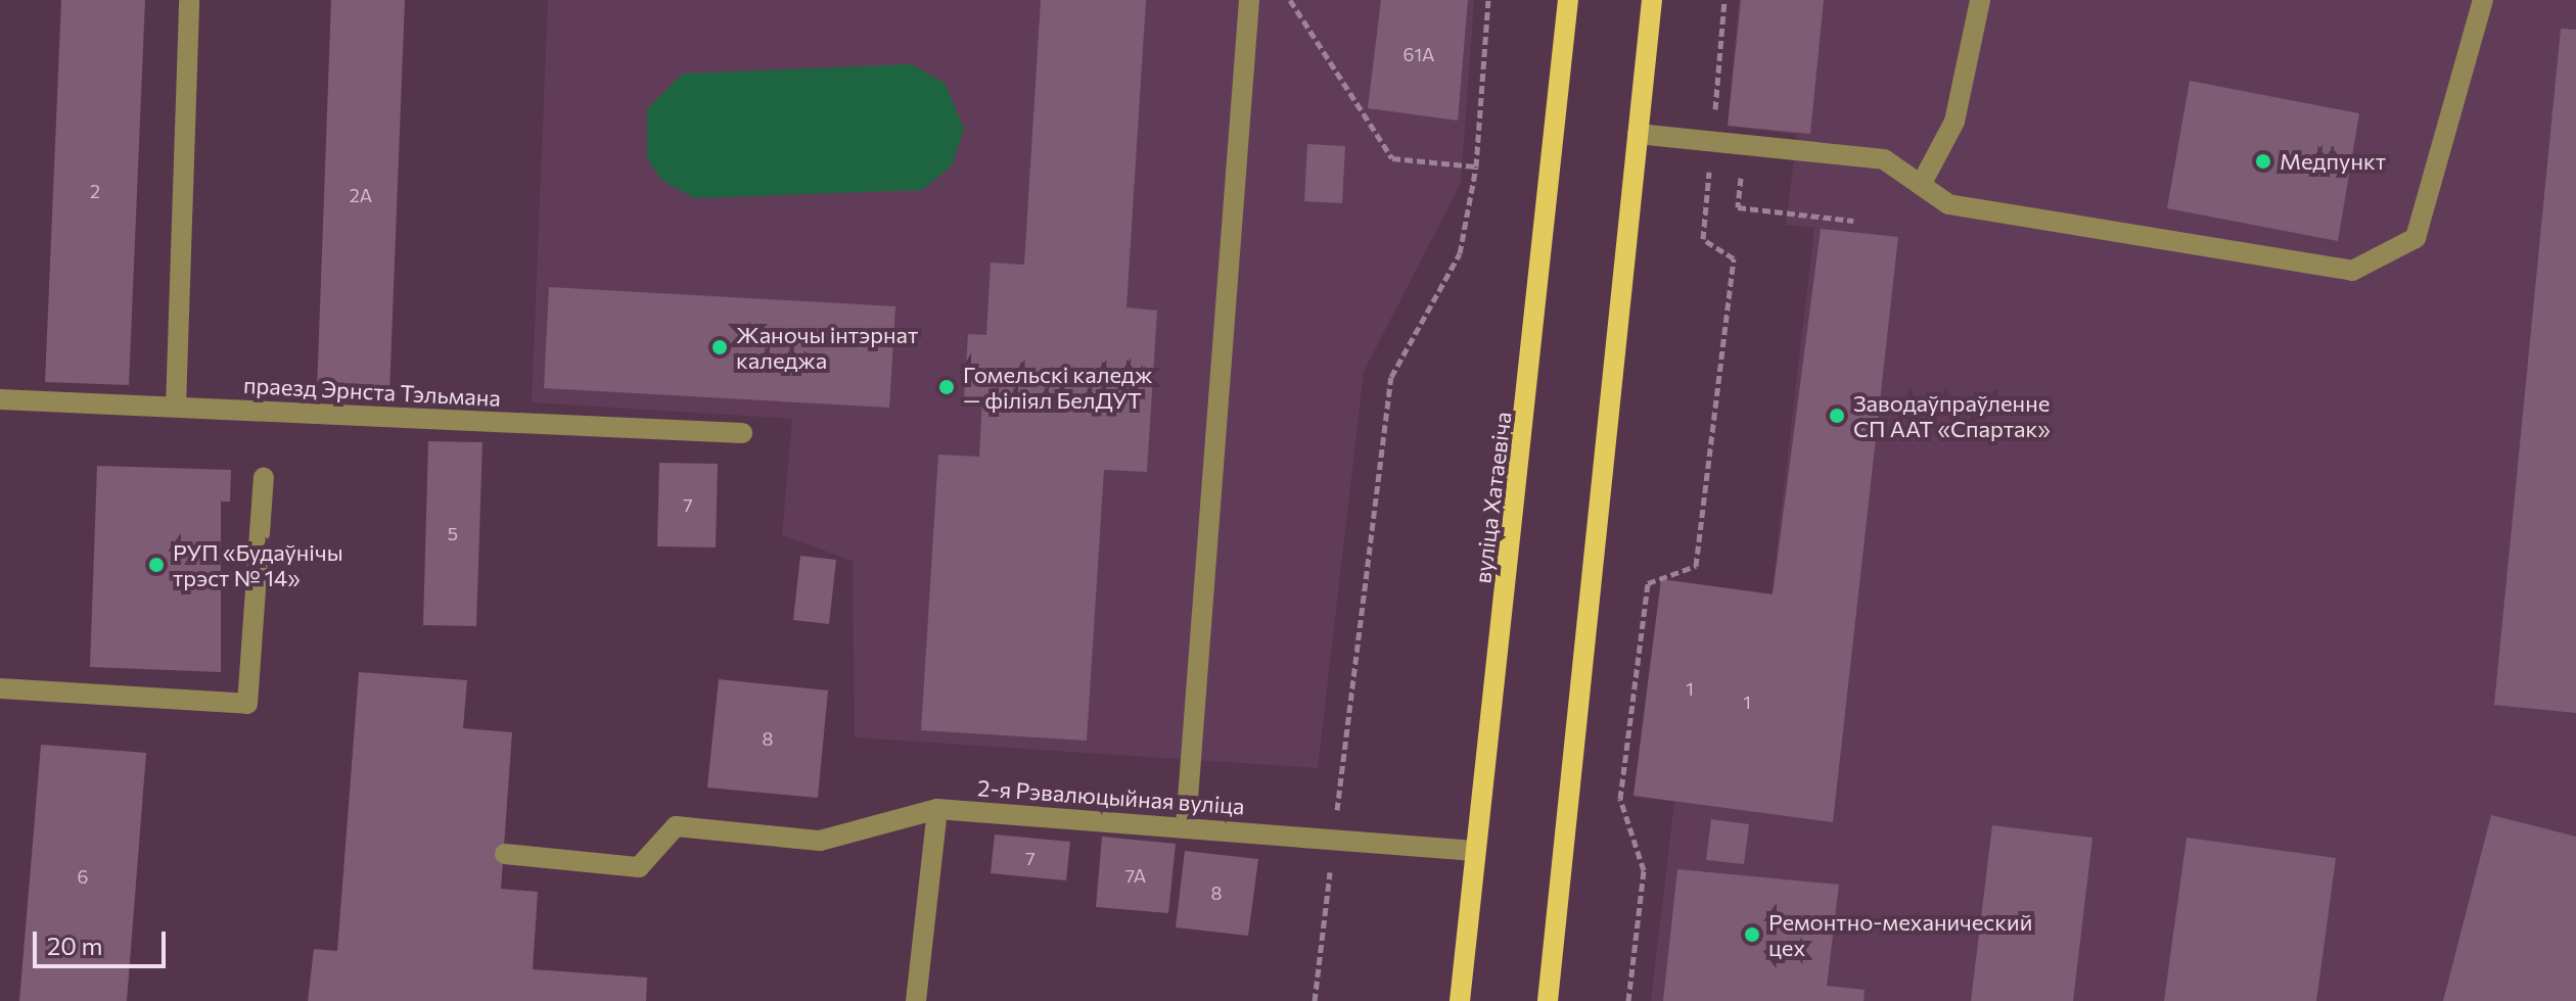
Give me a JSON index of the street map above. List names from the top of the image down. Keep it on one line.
{"streets":{"main road":["вуліца Хатаевіча"],"street":["праезд Эрнста Тэльмана","2-я Рэвалюцыйная вуліца"]},"crossings":[["вуліца Хатаевіча","2-я Рэвалюцыйная вуліца"]],"places":["Медпункт","Жаночы інтэрнат каледжа","Гомельскі каледж — філіял БелДУТ","Заводаўпраўленне СП ААТ «Спартак»","РУП «Будаўнічы трэст № 14»","Ремонтно-механический цех"],"house_numbers":["61А","2","2А","7","5","1","1","8","7","7А","6","8"],"scale_bar":"20 m"}
